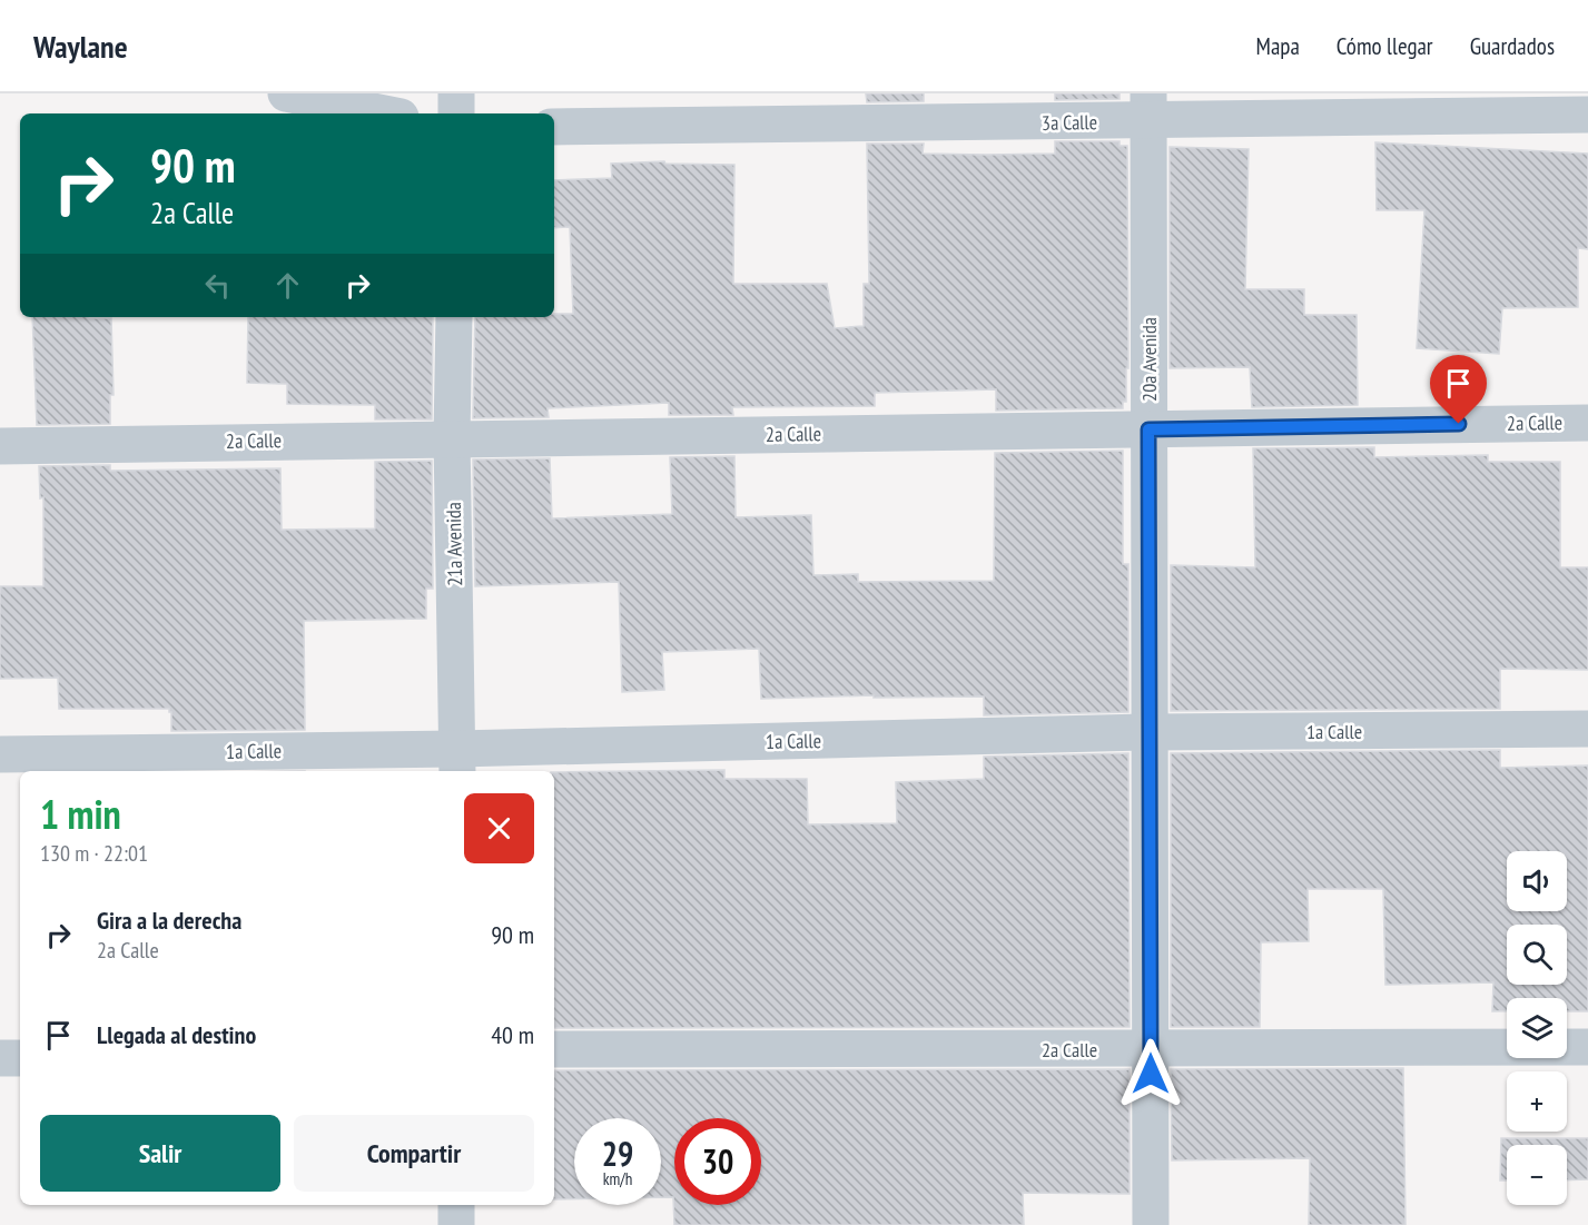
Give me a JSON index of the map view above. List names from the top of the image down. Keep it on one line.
{"streets":{"street":["3a Calle","20a Avenida","2a Calle","21a Avenida","1a Calle"]},"crossings":[["3a Calle","20a Avenida"],["20a Avenida","2a Calle"],["20a Avenida","1a Calle"],["2a Calle","21a Avenida"],["21a Avenida","1a Calle"]],"page":{"header":"Waylane","nav":["Mapa","Cómo llegar","Guardados"],"turn":["90 m","2a Calle"],"heading":["1 min","130 m · 22:01"],"map_buttons":["+","−"],"list":[{"name":"Gira a la derecha","note":"2a Calle","value":"90 m"},{"name":"Llegada al destino","value":"40 m"}],"buttons":["Salir","Compartir"],"speed":"29 km/h","limit":"30"}}
